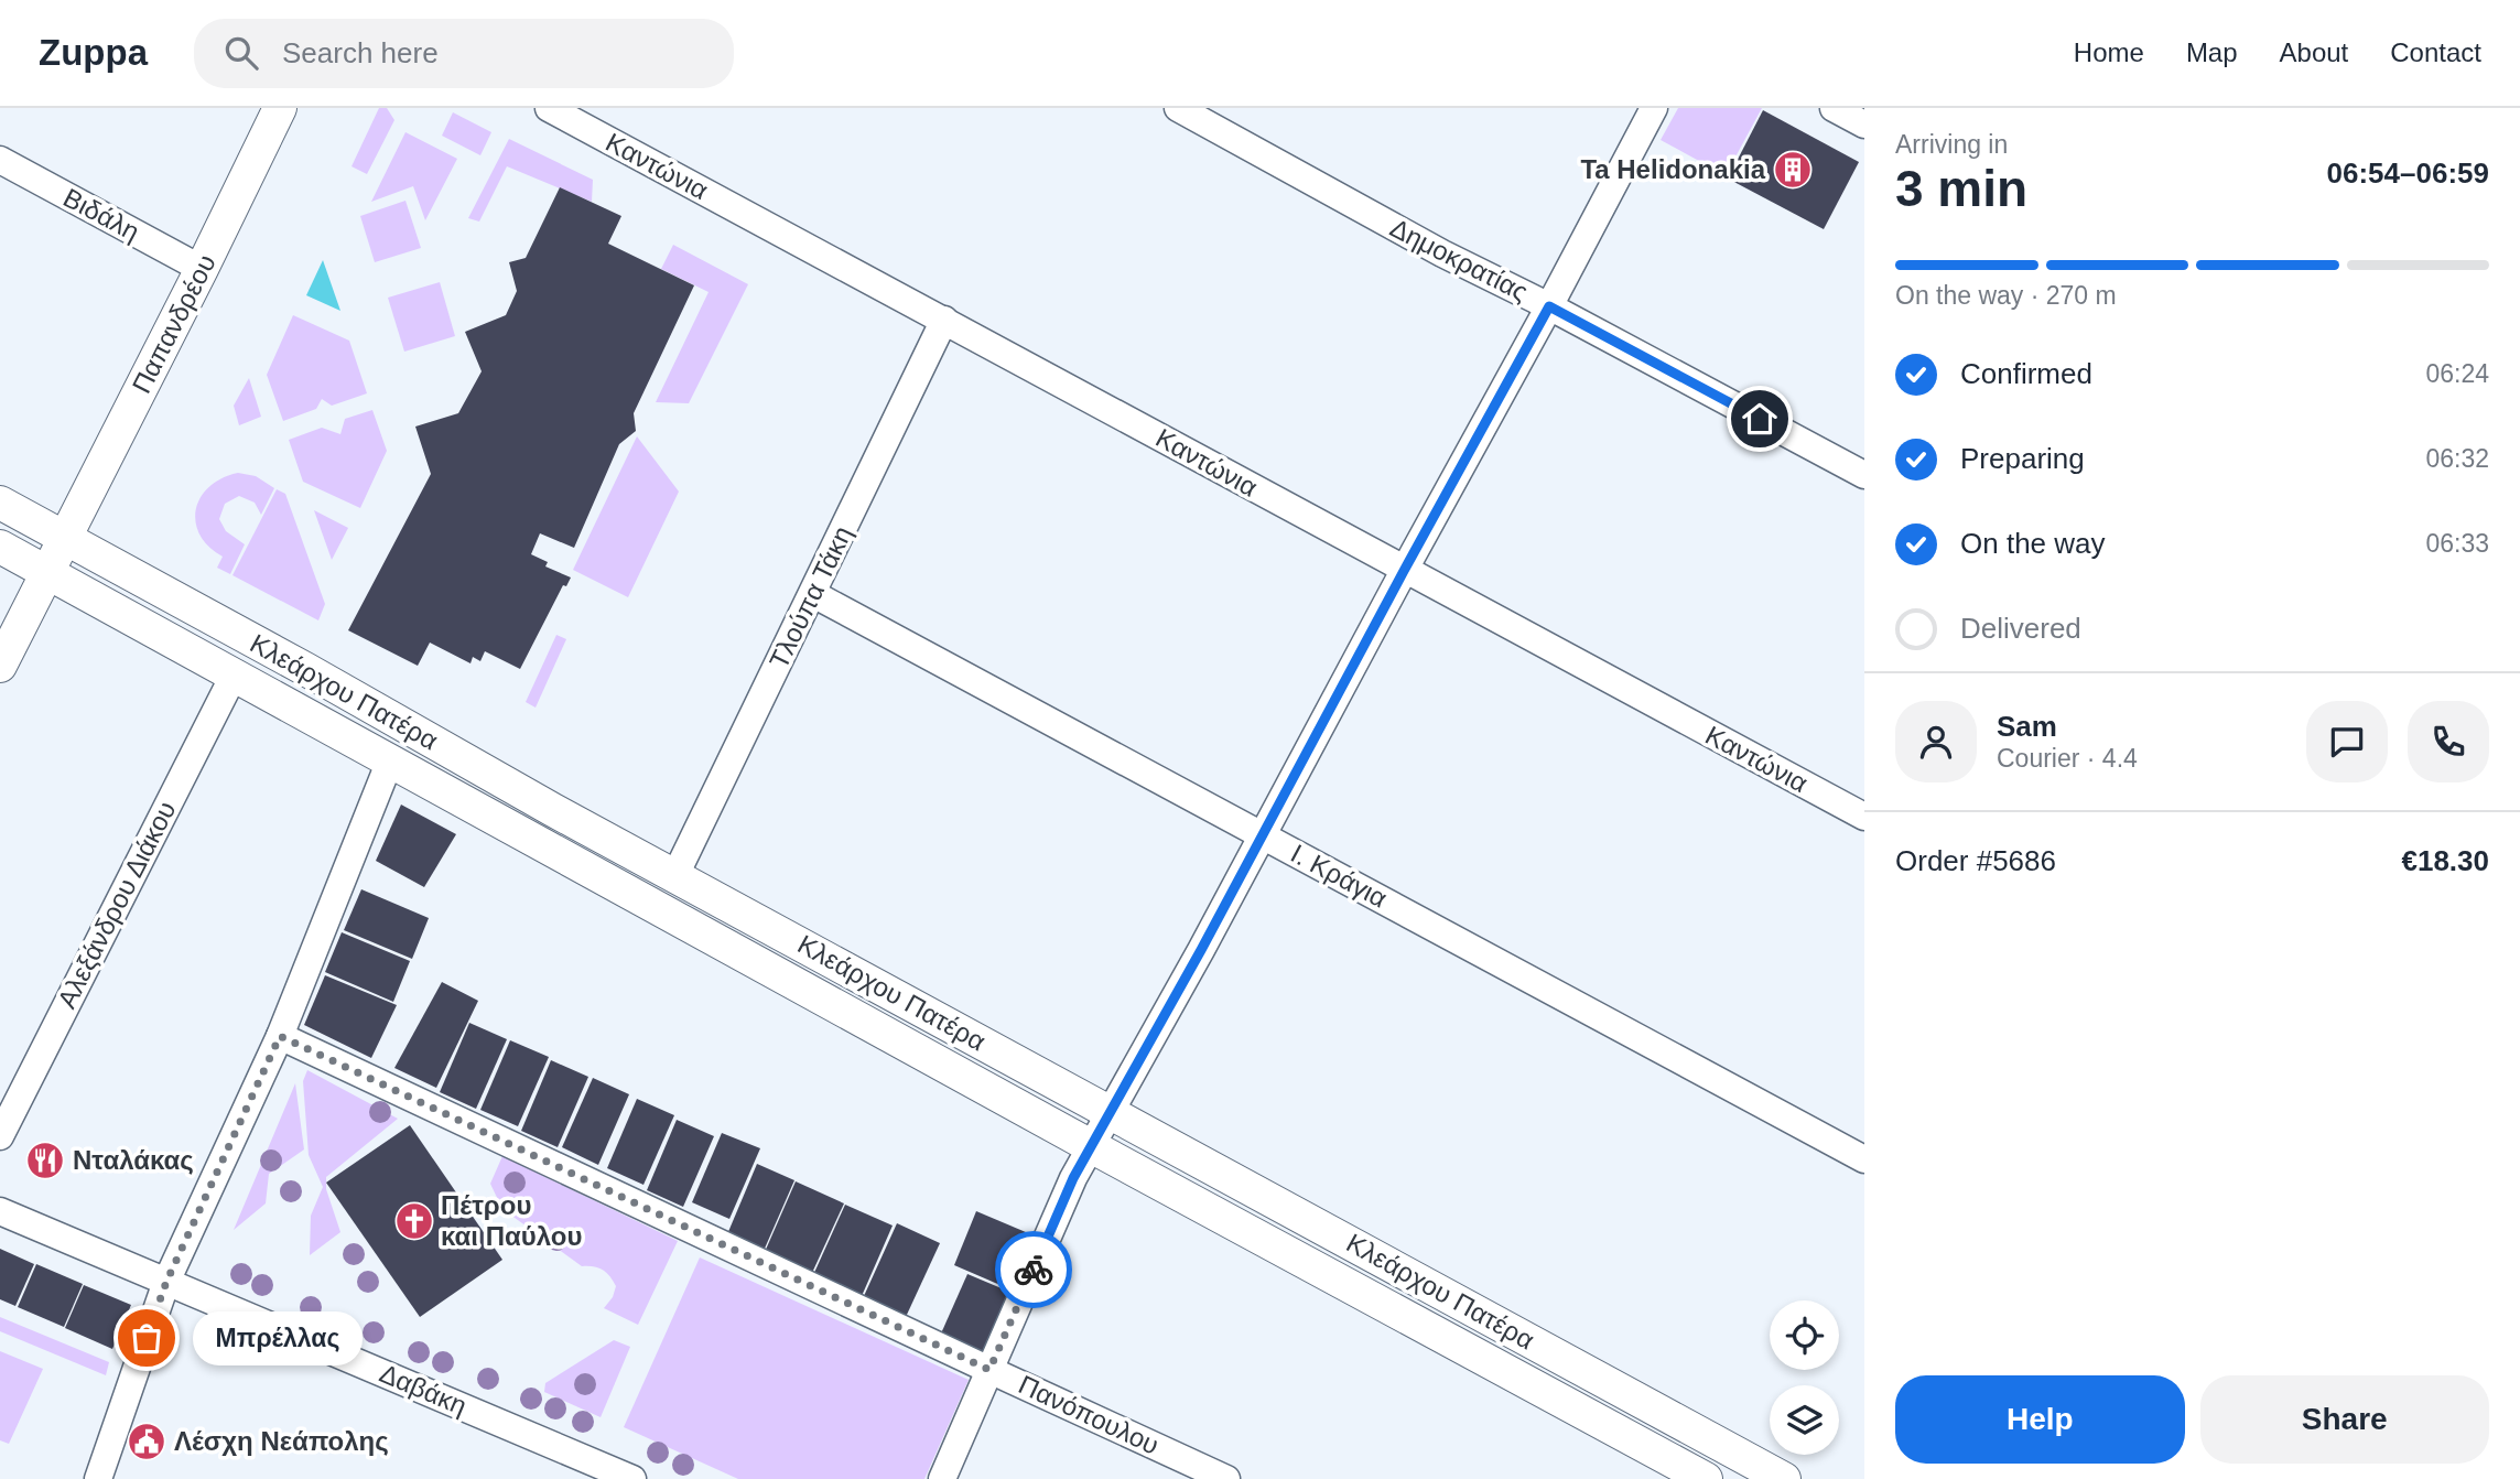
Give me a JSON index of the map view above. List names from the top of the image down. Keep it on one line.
{"streets":{"street":["Καντώνια","Βιδάλη","Δημοκρατίας","Παπανδρέου","Τλούπα Τάκη","Κλεάρχου Πατέρα","Ι. Κράγια","Αλεξάνδρου Διάκου","Δαβάκη","Πανόπουλου"]},"crossings":[["Καντώνια","Τλούπα Τάκη"],["Βιδάλη","Παπανδρέου"],["Παπανδρέου","Κλεάρχου Πατέρα"],["Τλούπα Τάκη","Κλεάρχου Πατέρα"],["Τλούπα Τάκη","Ι. Κράγια"],["Κλεάρχου Πατέρα","Αλεξάνδρου Διάκου"]],"places":{"building":["Ta Helidonakia"],"restaurant":["Νταλάκας"],"church":["Πέτρου και Παύλου"],"other":["Μπρέλλας"],"public building":["Λέσχη Νεάπολης"]},"page":{"header":"Zuppa","search":"Search here","nav":["Home","Map","About","Contact"],"heading":["3 min","Arriving in","06:54–06:59"],"panel":["Sam","Courier · 4.4","Order #5686","€18.30"],"bar":"On the way · 270 m","list":[["Confirmed","06:24"],["Preparing","06:32"],["On the way","06:33"],"Delivered"],"bubble":"Μπρέλλας","buttons":["Help","Share"]}}
